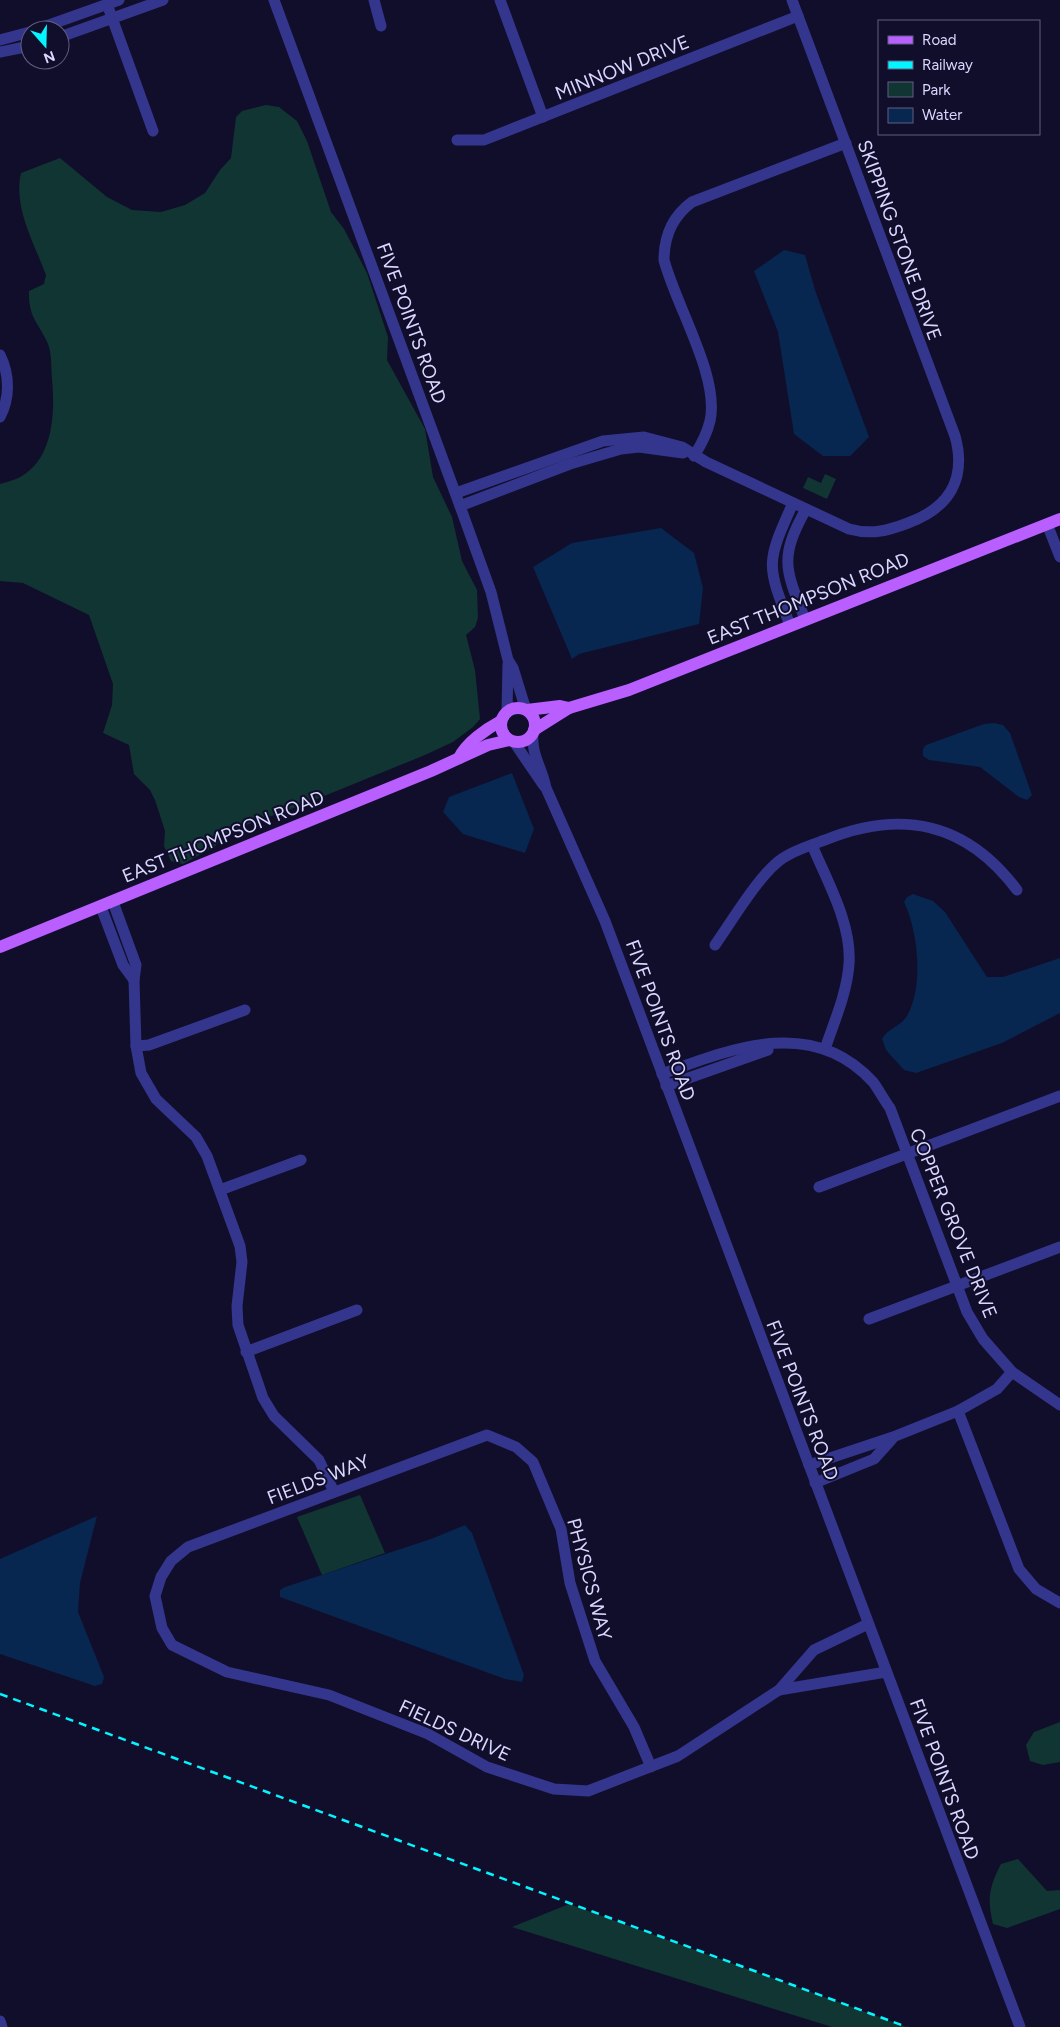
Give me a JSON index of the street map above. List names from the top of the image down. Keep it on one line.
{"streets":{"main road":["EAST THOMPSON ROAD"],"street":["MINNOW DRIVE","SKIPPING STONE DRIVE","FIVE POINTS ROAD","COPPER GROVE DRIVE","FIELDS WAY","PHYSICS WAY","FIELDS DRIVE"]},"crossings":[["MINNOW DRIVE","SKIPPING STONE DRIVE"],["FIVE POINTS ROAD","EAST THOMPSON ROAD"],["FIVE POINTS ROAD","COPPER GROVE DRIVE"],["FIVE POINTS ROAD","FIELDS DRIVE"],["FIELDS WAY","PHYSICS WAY"],["FIELDS WAY","FIELDS DRIVE"],["PHYSICS WAY","FIELDS DRIVE"]],"legend":["Road","Railway","Park","Water"],"north":"bottom"}
